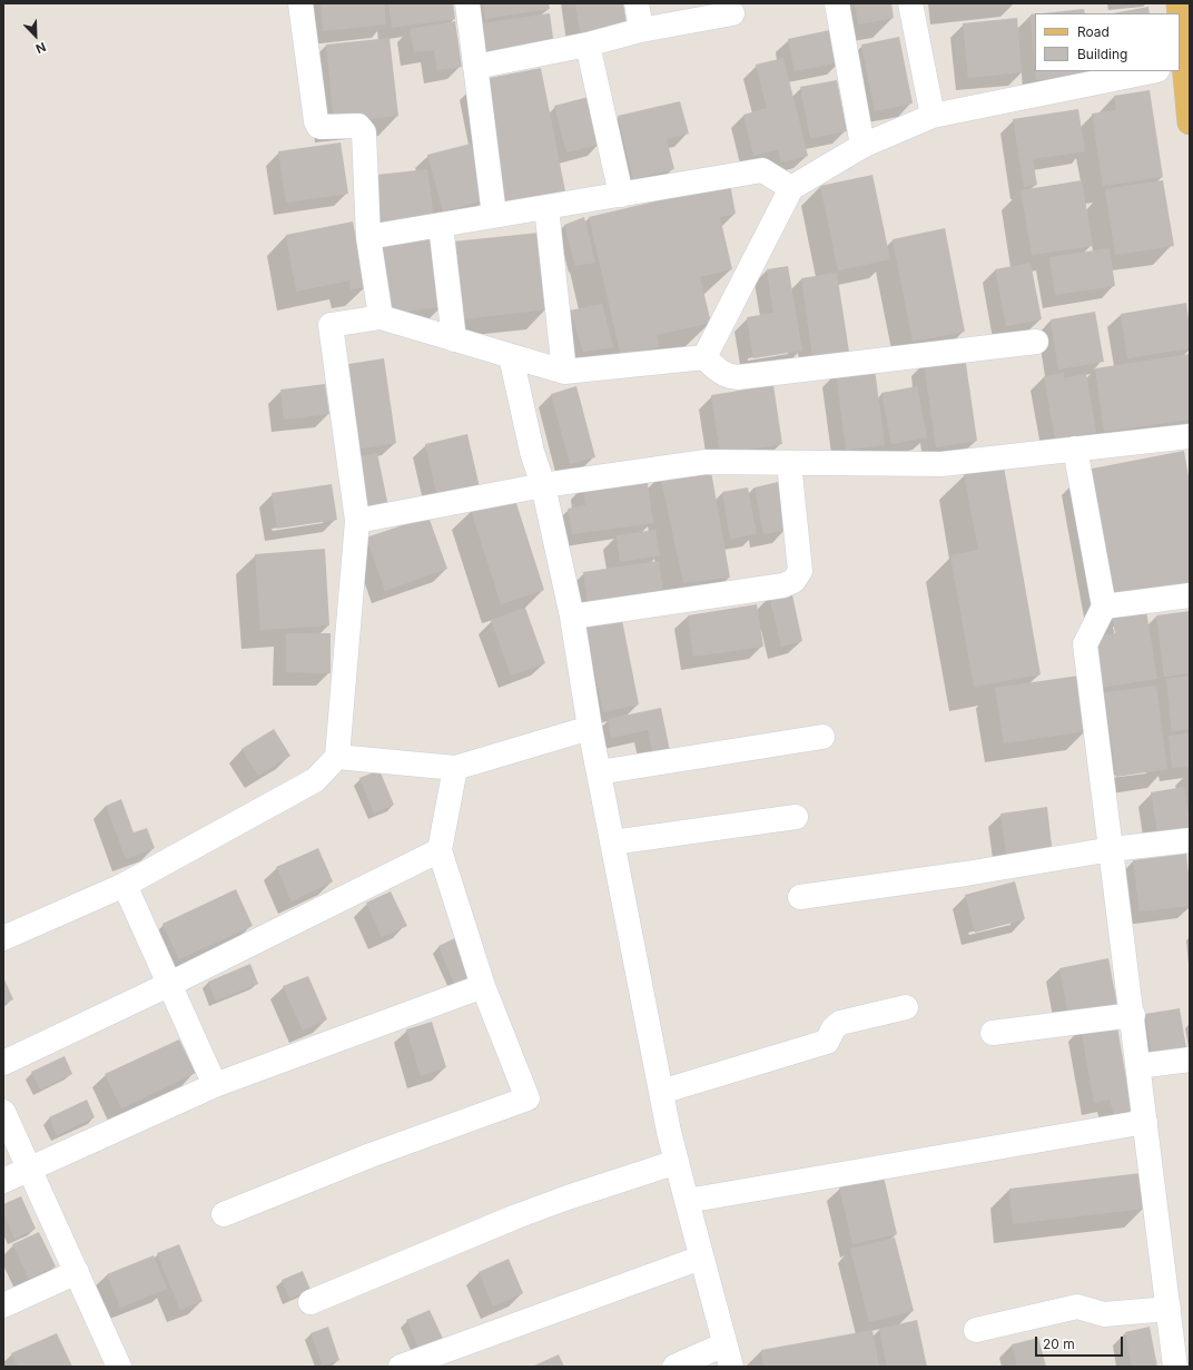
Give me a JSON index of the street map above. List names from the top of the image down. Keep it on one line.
{"legend":["Road","Building"],"scale_bar":"20 m","north":"bottom right"}
